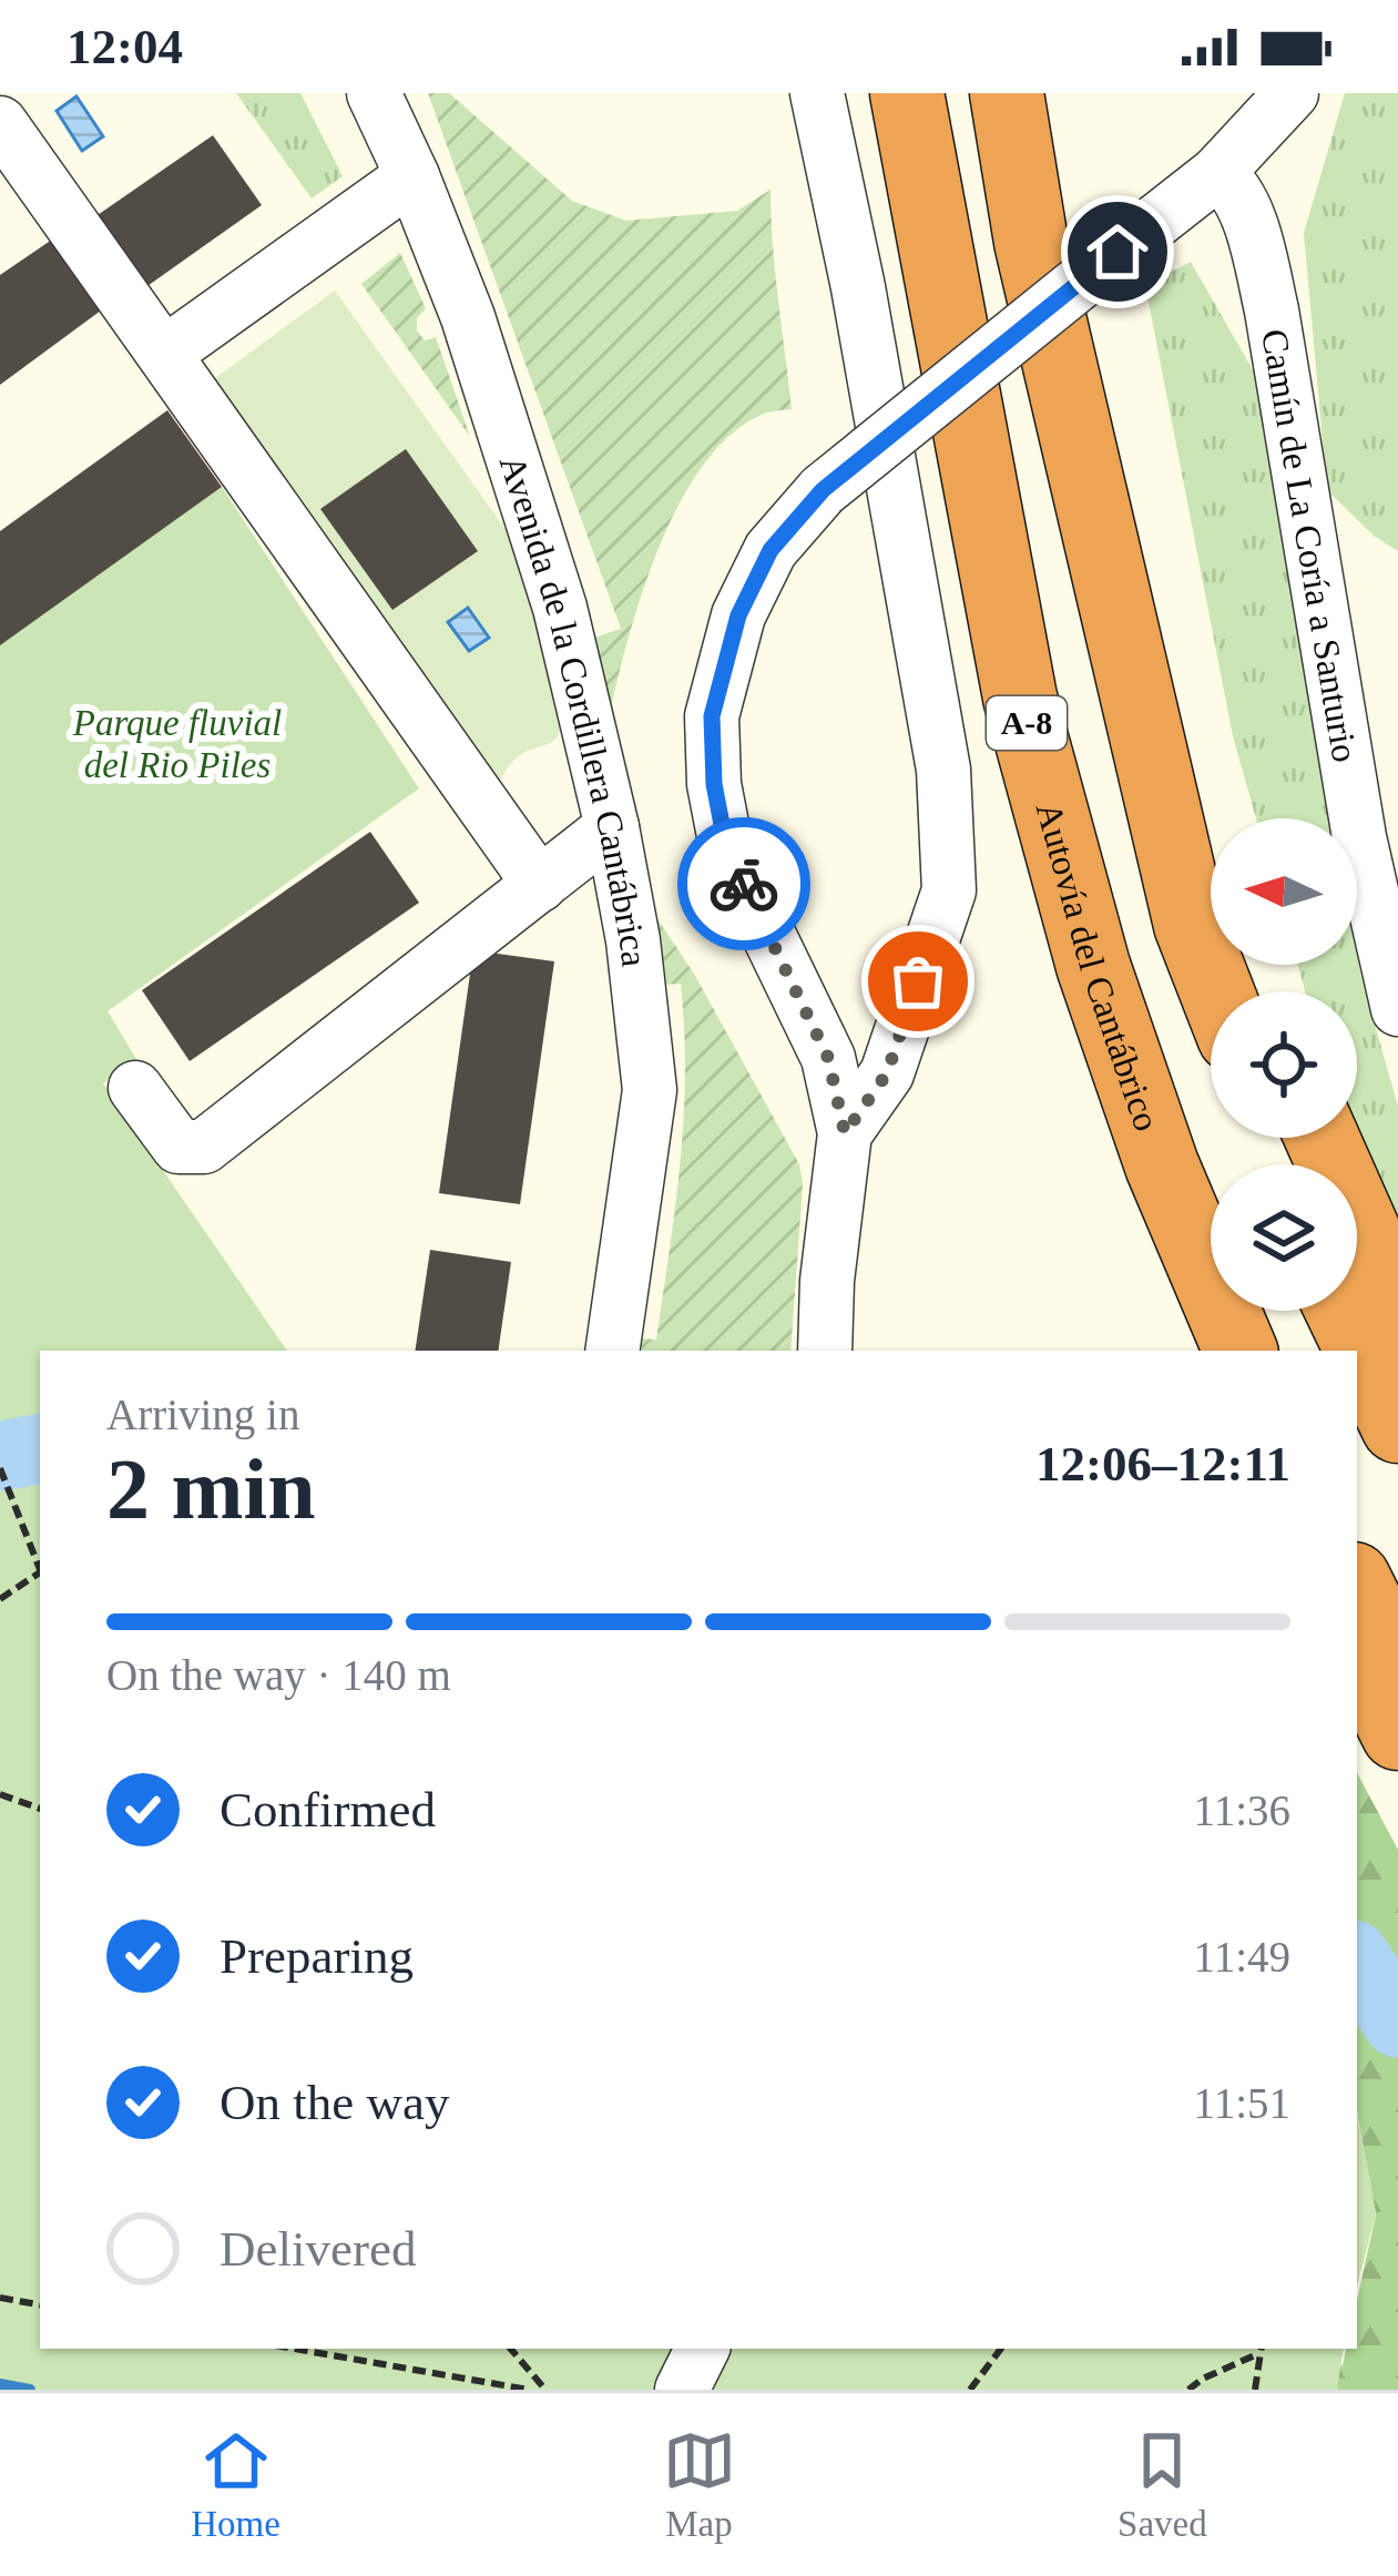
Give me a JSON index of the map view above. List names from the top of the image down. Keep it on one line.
{"streets":{"highway":["A-8","Autovía del Cantábrico"],"street":["Camín de La Coría a Santurio","Avenida de la Cordillera Cantábrica"]},"parks":["Parque fluvial del Rio Piles"],"north":"left","page":{"status":"12:04","heading":["2 min","Arriving in","12:06–12:11"],"bar":"On the way · 140 m","list":[["Confirmed","11:36"],["Preparing","11:49"],["On the way","11:51"],"Delivered"],"tabs":["Home","Map","Saved"]}}
